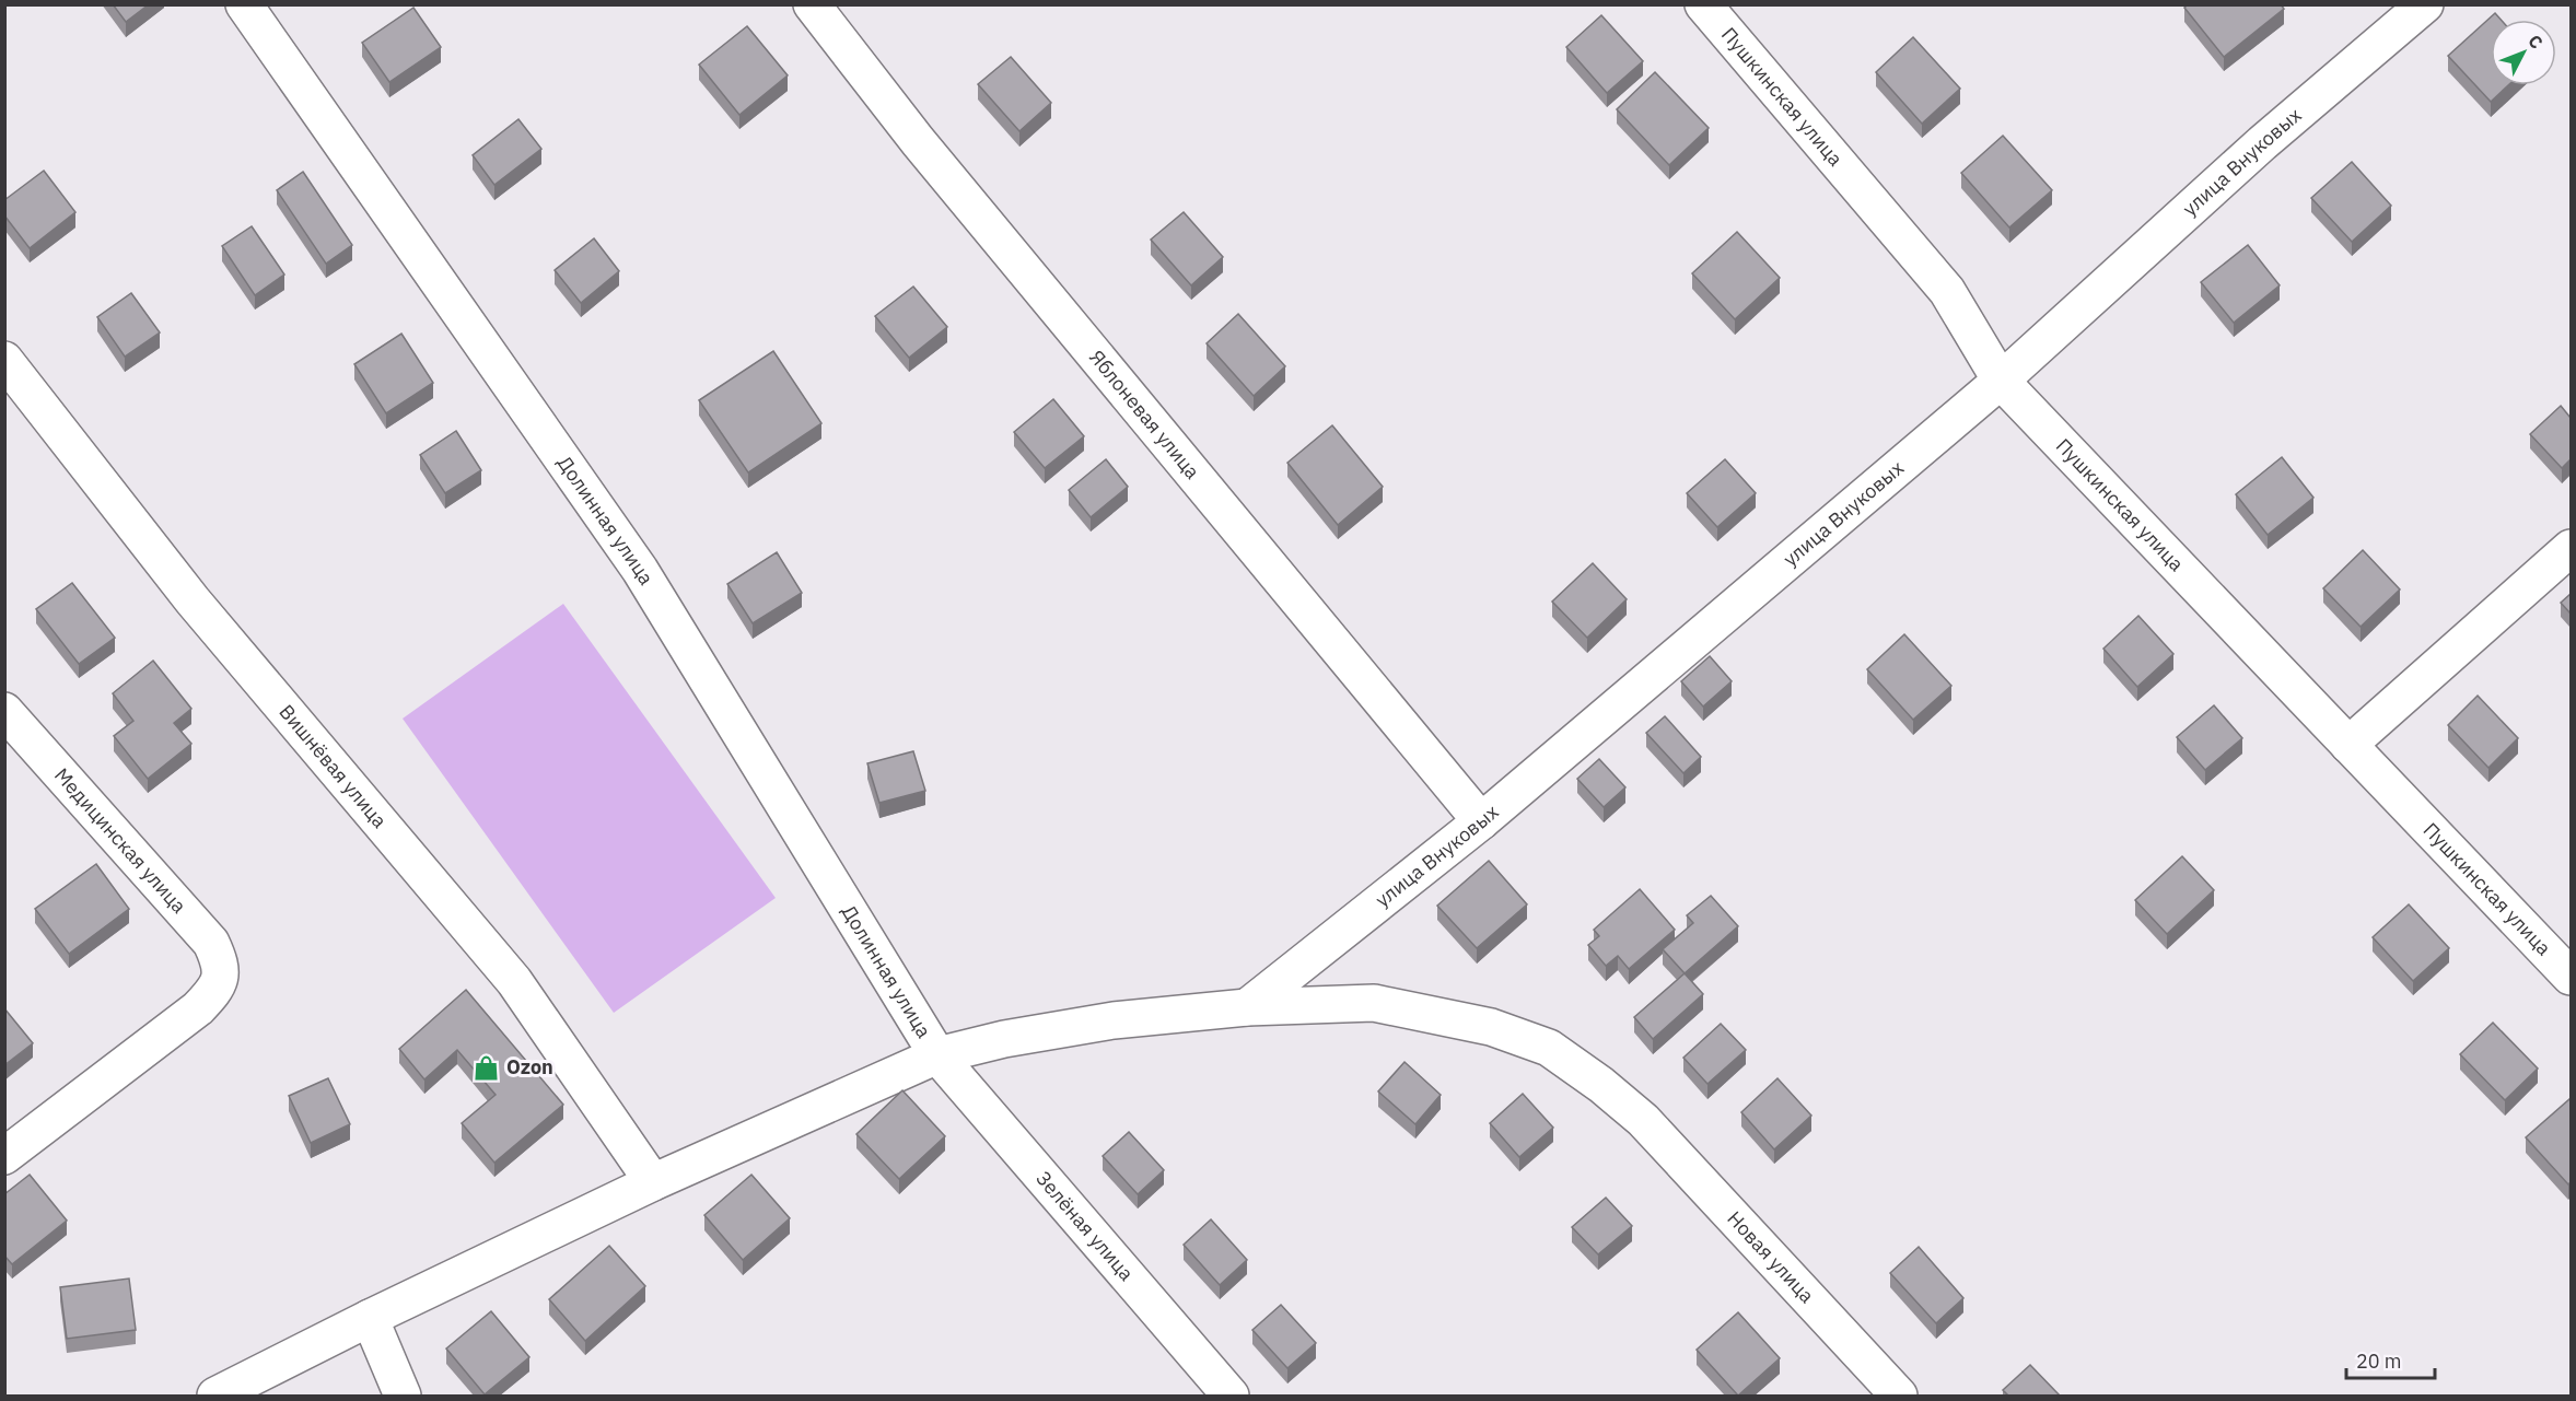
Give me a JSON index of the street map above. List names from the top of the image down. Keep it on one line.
{"streets":{"street":["Пушкинская улица","улица Внуковых","Яблоневая улица","Долинная улица","Вишнёвая улица","Медицинская улица","Зелёная улица","Новая улица"]},"crossings":[["Пушкинская улица","улица Внуковых"],["улица Внуковых","Яблоневая улица"],["улица Внуковых","Новая улица"],["Долинная улица","Зелёная улица"],["Долинная улица","Новая улица"],["Вишнёвая улица","Новая улица"],["Зелёная улица","Новая улица"]],"places":{"shop":["Ozon"]},"scale_bar":"20 m","north":"top right"}
